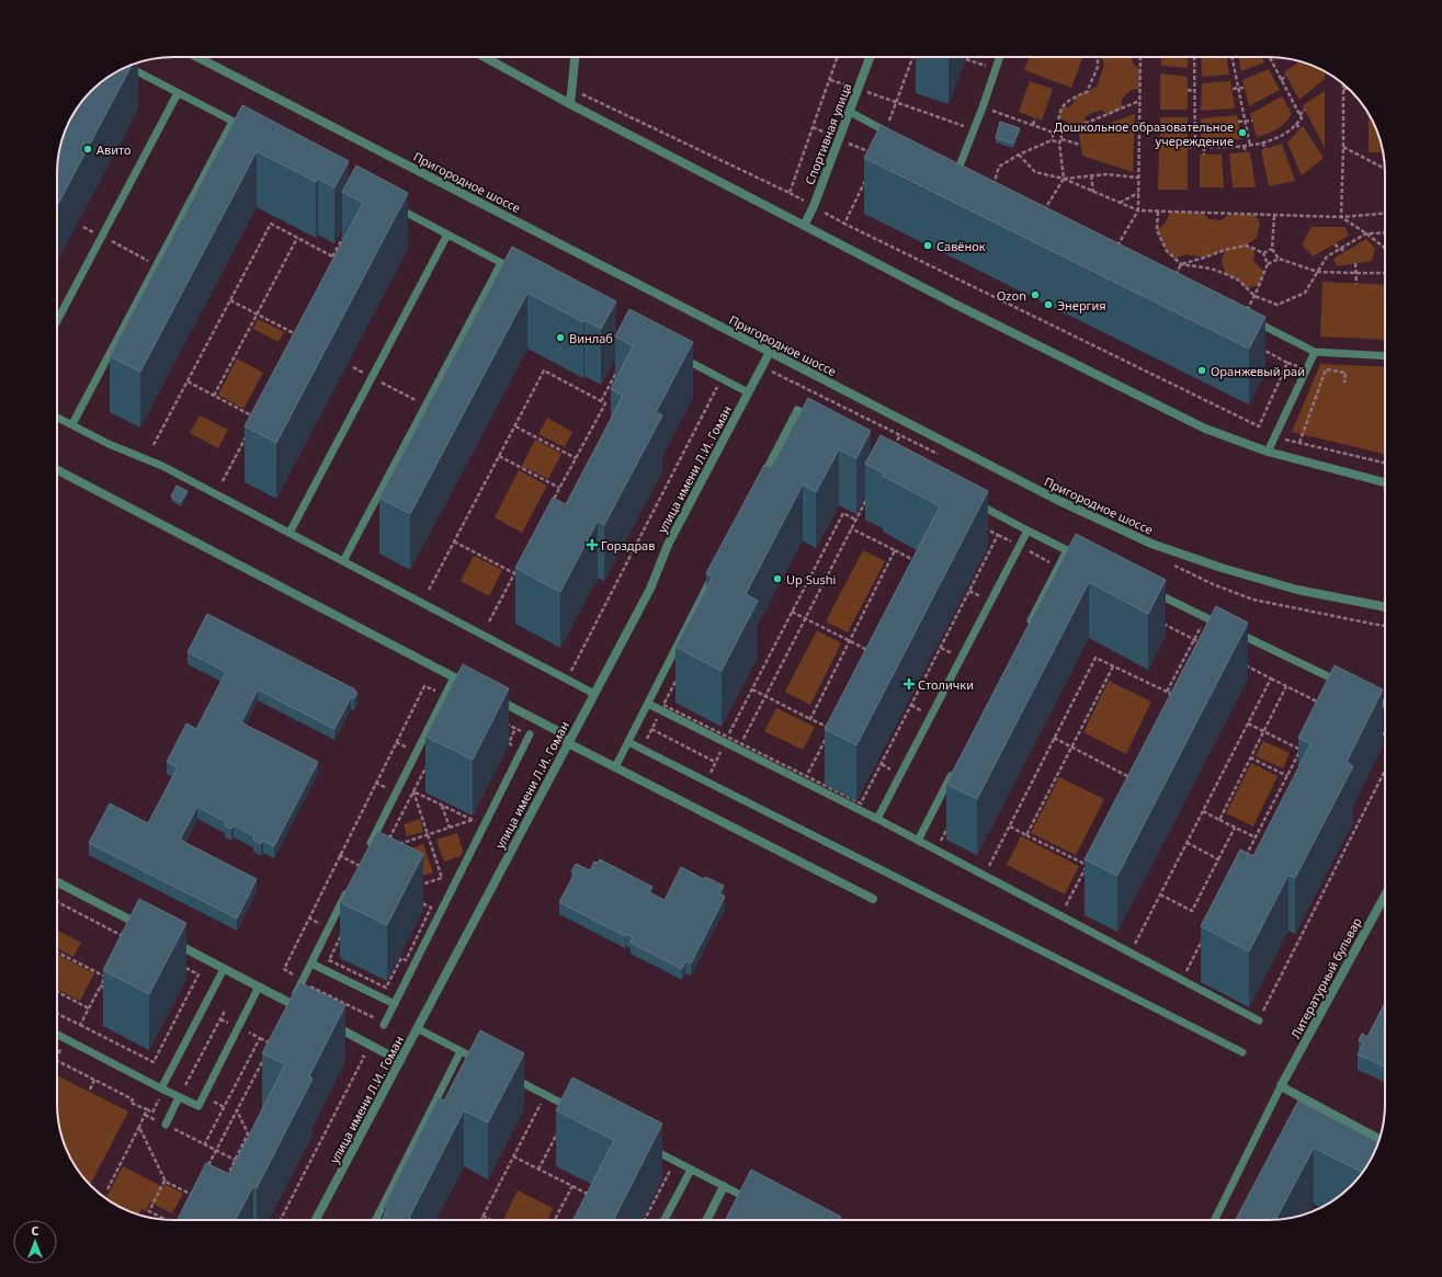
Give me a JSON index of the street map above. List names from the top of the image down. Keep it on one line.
{"streets":{"street":["Спортивная улица","Пригородное шоссе","улица имени Л.И. Гоман","Литературный бульвар"]},"crossings":[["Пригородное шоссе","улица имени Л.И. Гоман"]],"places":{"other":["Дошкольное образовательное учереждение","Авито","Савёнок","Ozon","Энергия","Винлаб","Оранжевый рай","Up Sushi"],"health":["Горздрав","Столички"]},"north":"top"}
